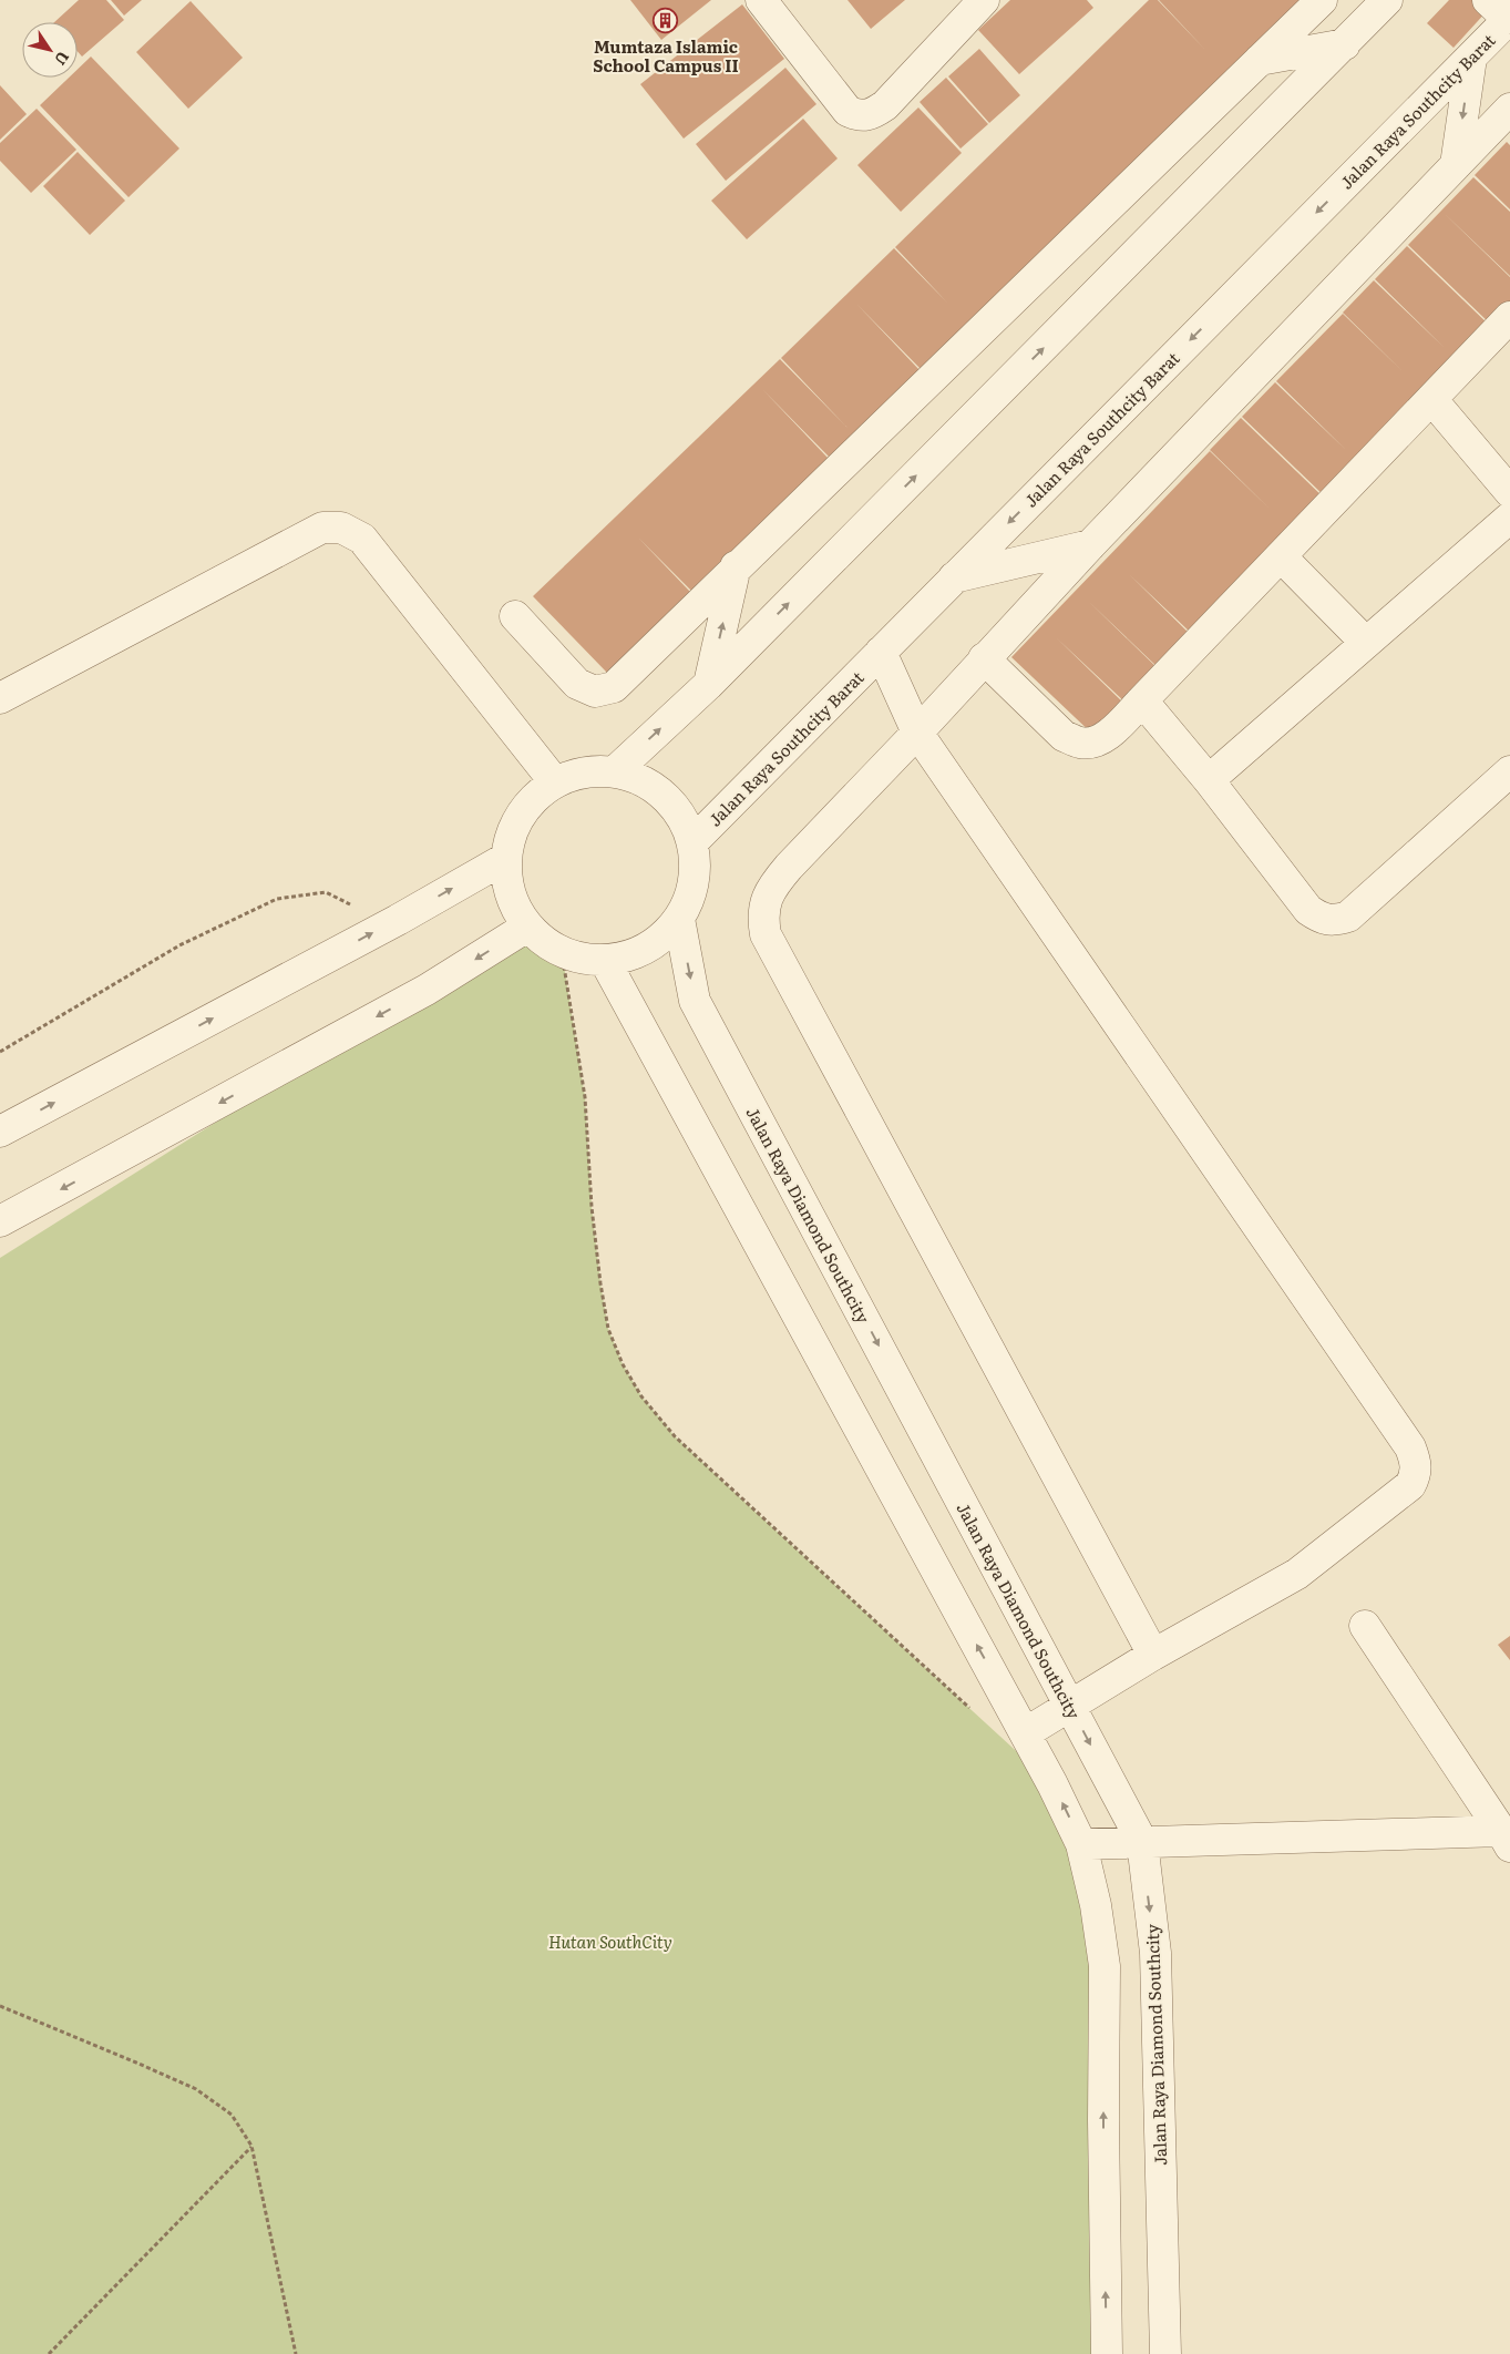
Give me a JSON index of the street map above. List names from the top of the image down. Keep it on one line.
{"streets":{"street":["Jalan Raya Southcity Barat","Jalan Raya Diamond Southcity"]},"crossings":[["Jalan Raya Southcity Barat","Jalan Raya Diamond Southcity"]],"parks":["Hutan SouthCity"],"places":{"building":["Mumtaza Islamic School Campus II"]},"north":"bottom right"}
